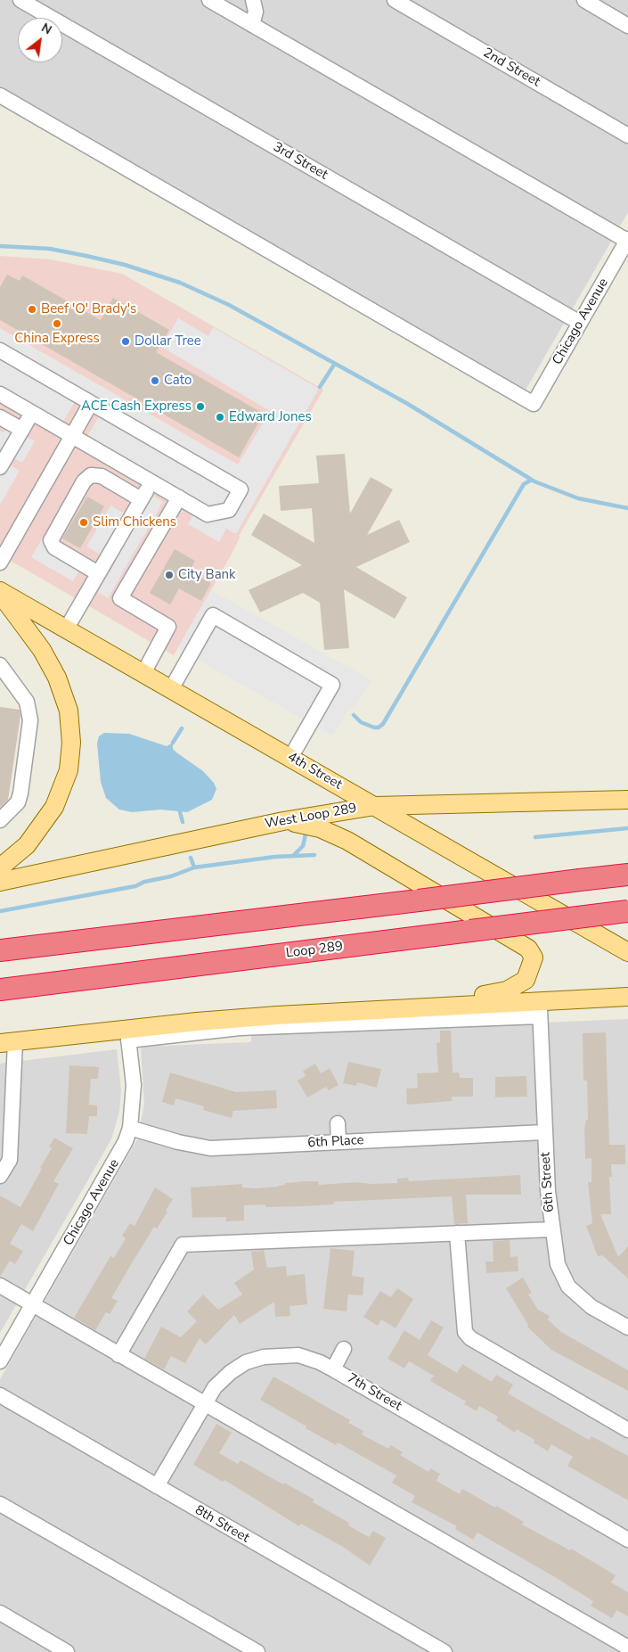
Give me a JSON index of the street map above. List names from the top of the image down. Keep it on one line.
{"streets":{"highway":["Loop 289"],"main road":["4th Street","West Loop 289"],"street":["2nd Street","3rd Street","Chicago Avenue","6th Place","6th Street","7th Street","8th Street"]},"crossings":[["3rd Street","Chicago Avenue"],["Chicago Avenue","6th Place"],["4th Street","West Loop 289"],["6th Place","6th Street"],["7th Street","8th Street"]],"places":["Beef 'O' Brady's","China Express","Dollar Tree","Cato","ACE Cash Express","Edward Jones","Slim Chickens","City Bank"],"north":"top right"}
